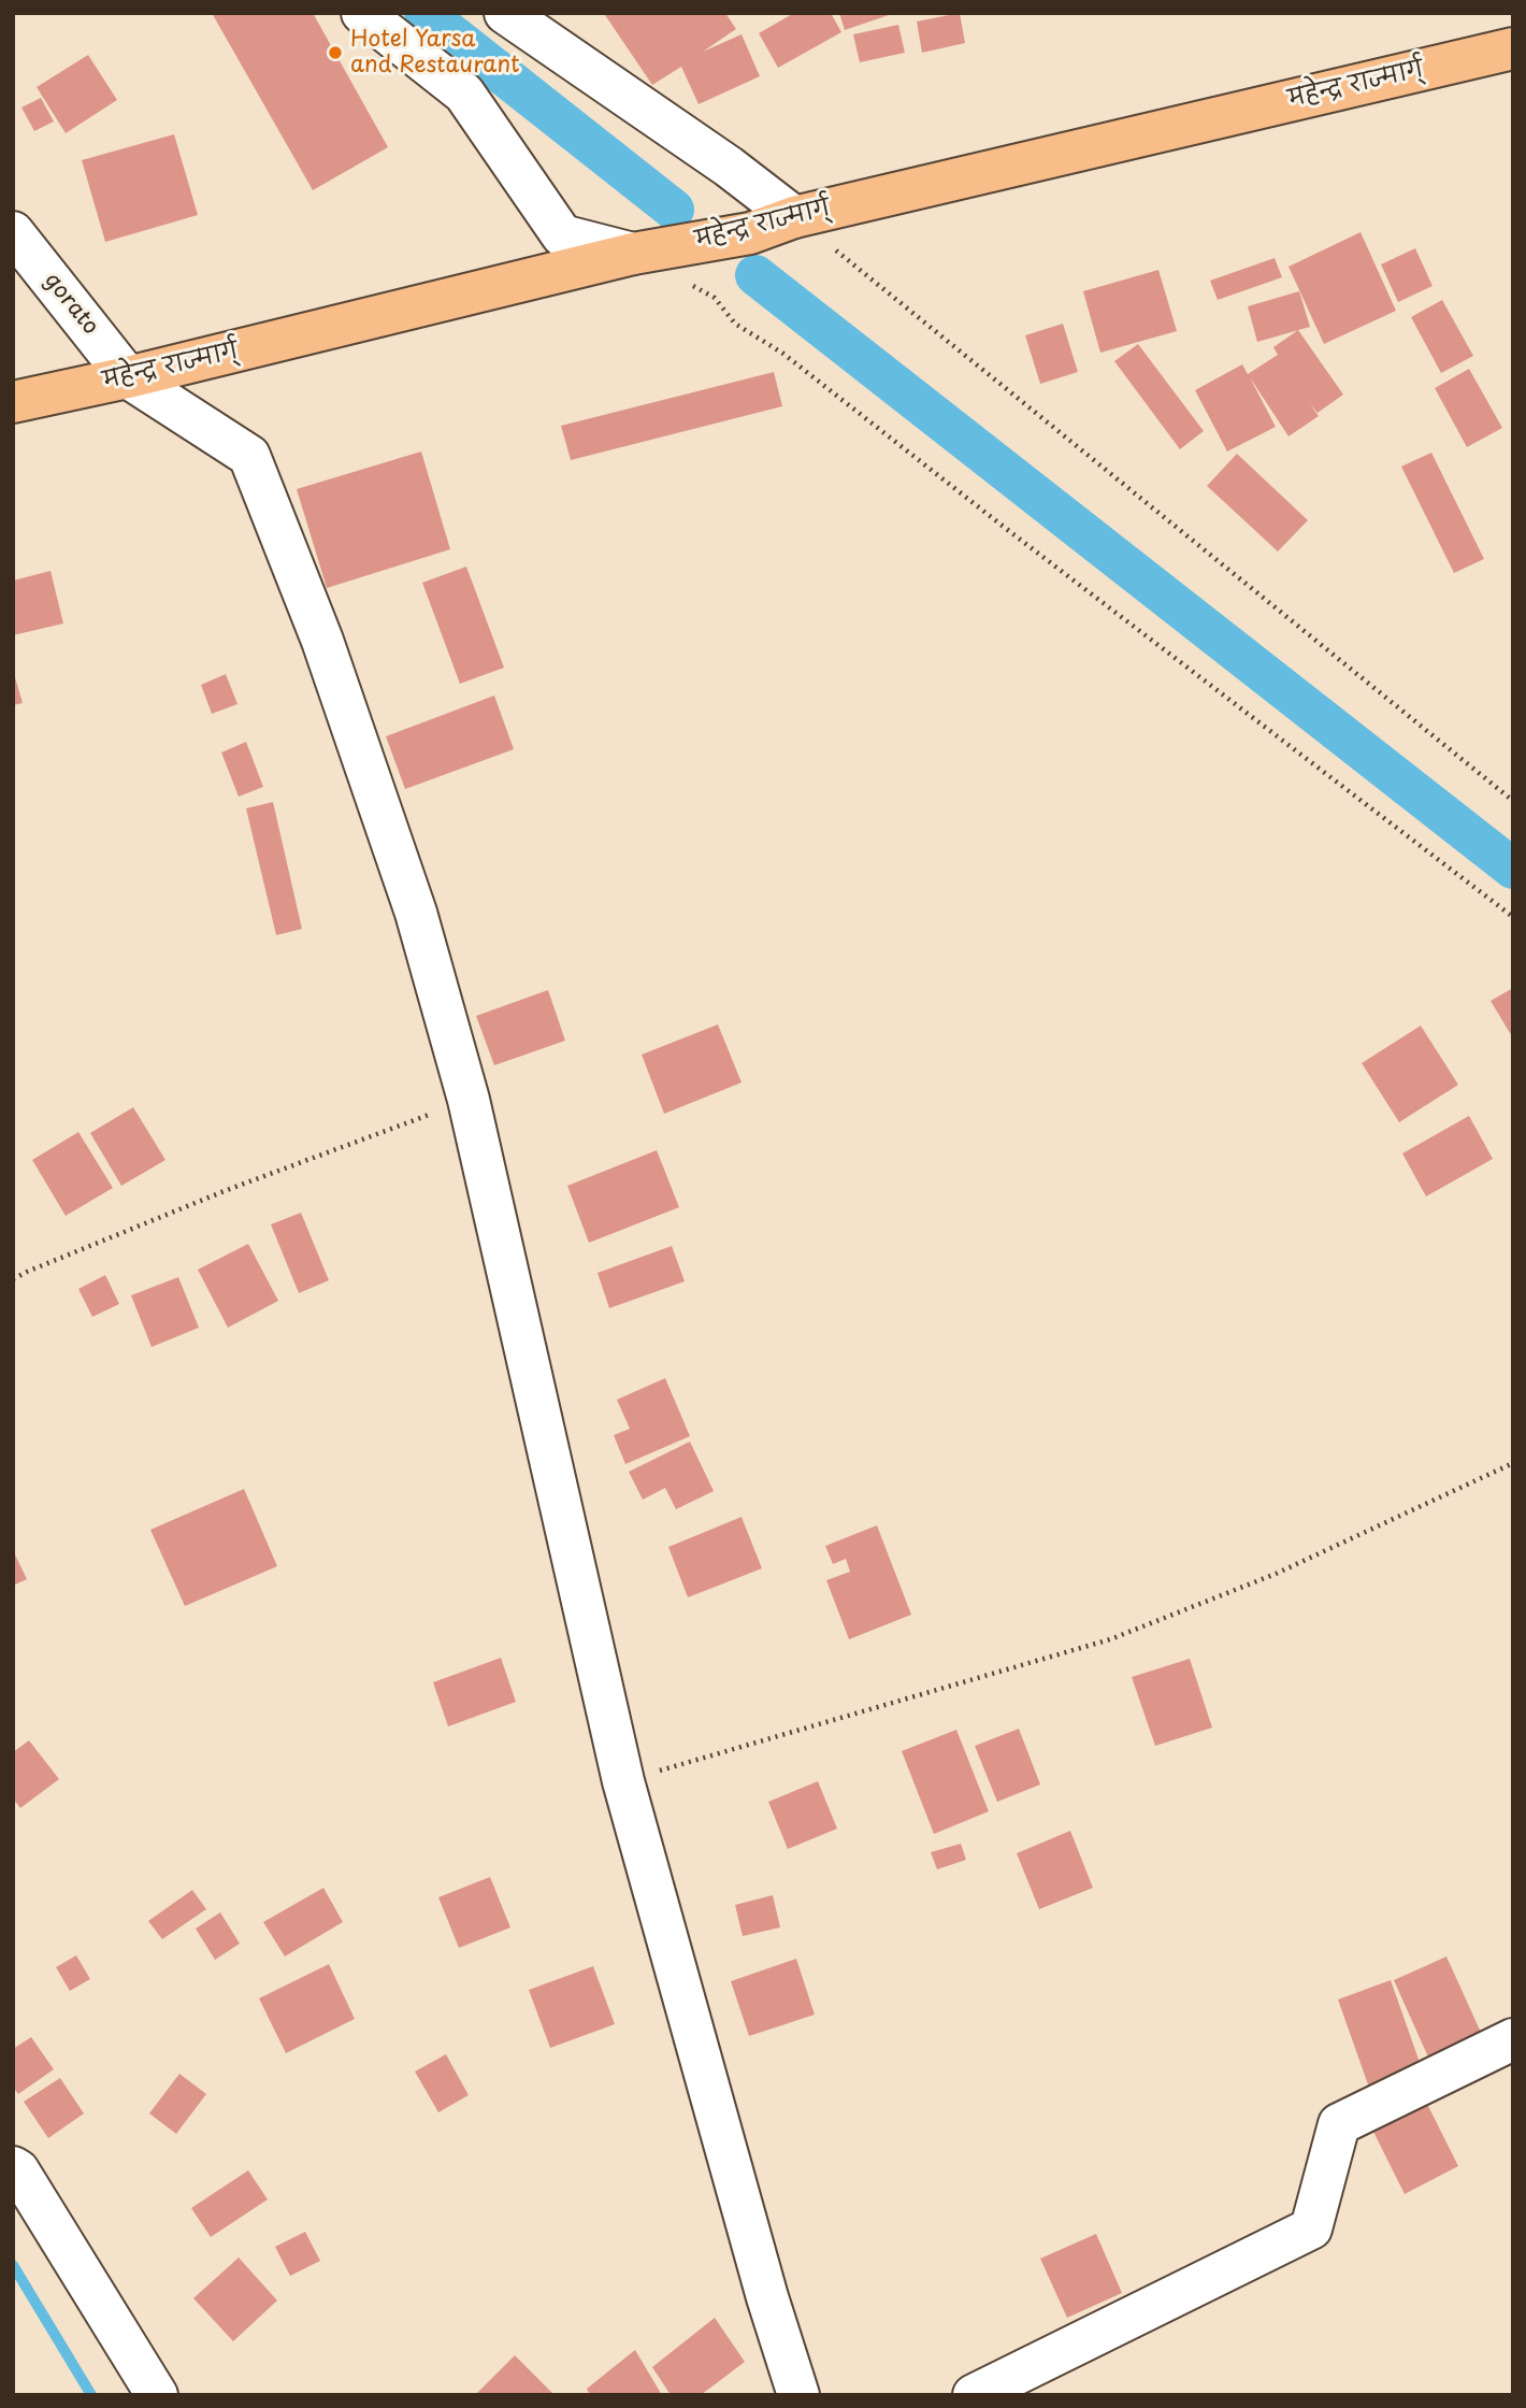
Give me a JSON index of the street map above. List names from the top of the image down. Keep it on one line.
{"streets":{"highway":["महेन्द्र राज्मार्ग्"],"street":["gorato"]},"crossings":[["महेन्द्र राज्मार्ग्","gorato"]],"places":["Hotel Yarsa and Restaurant"]}
